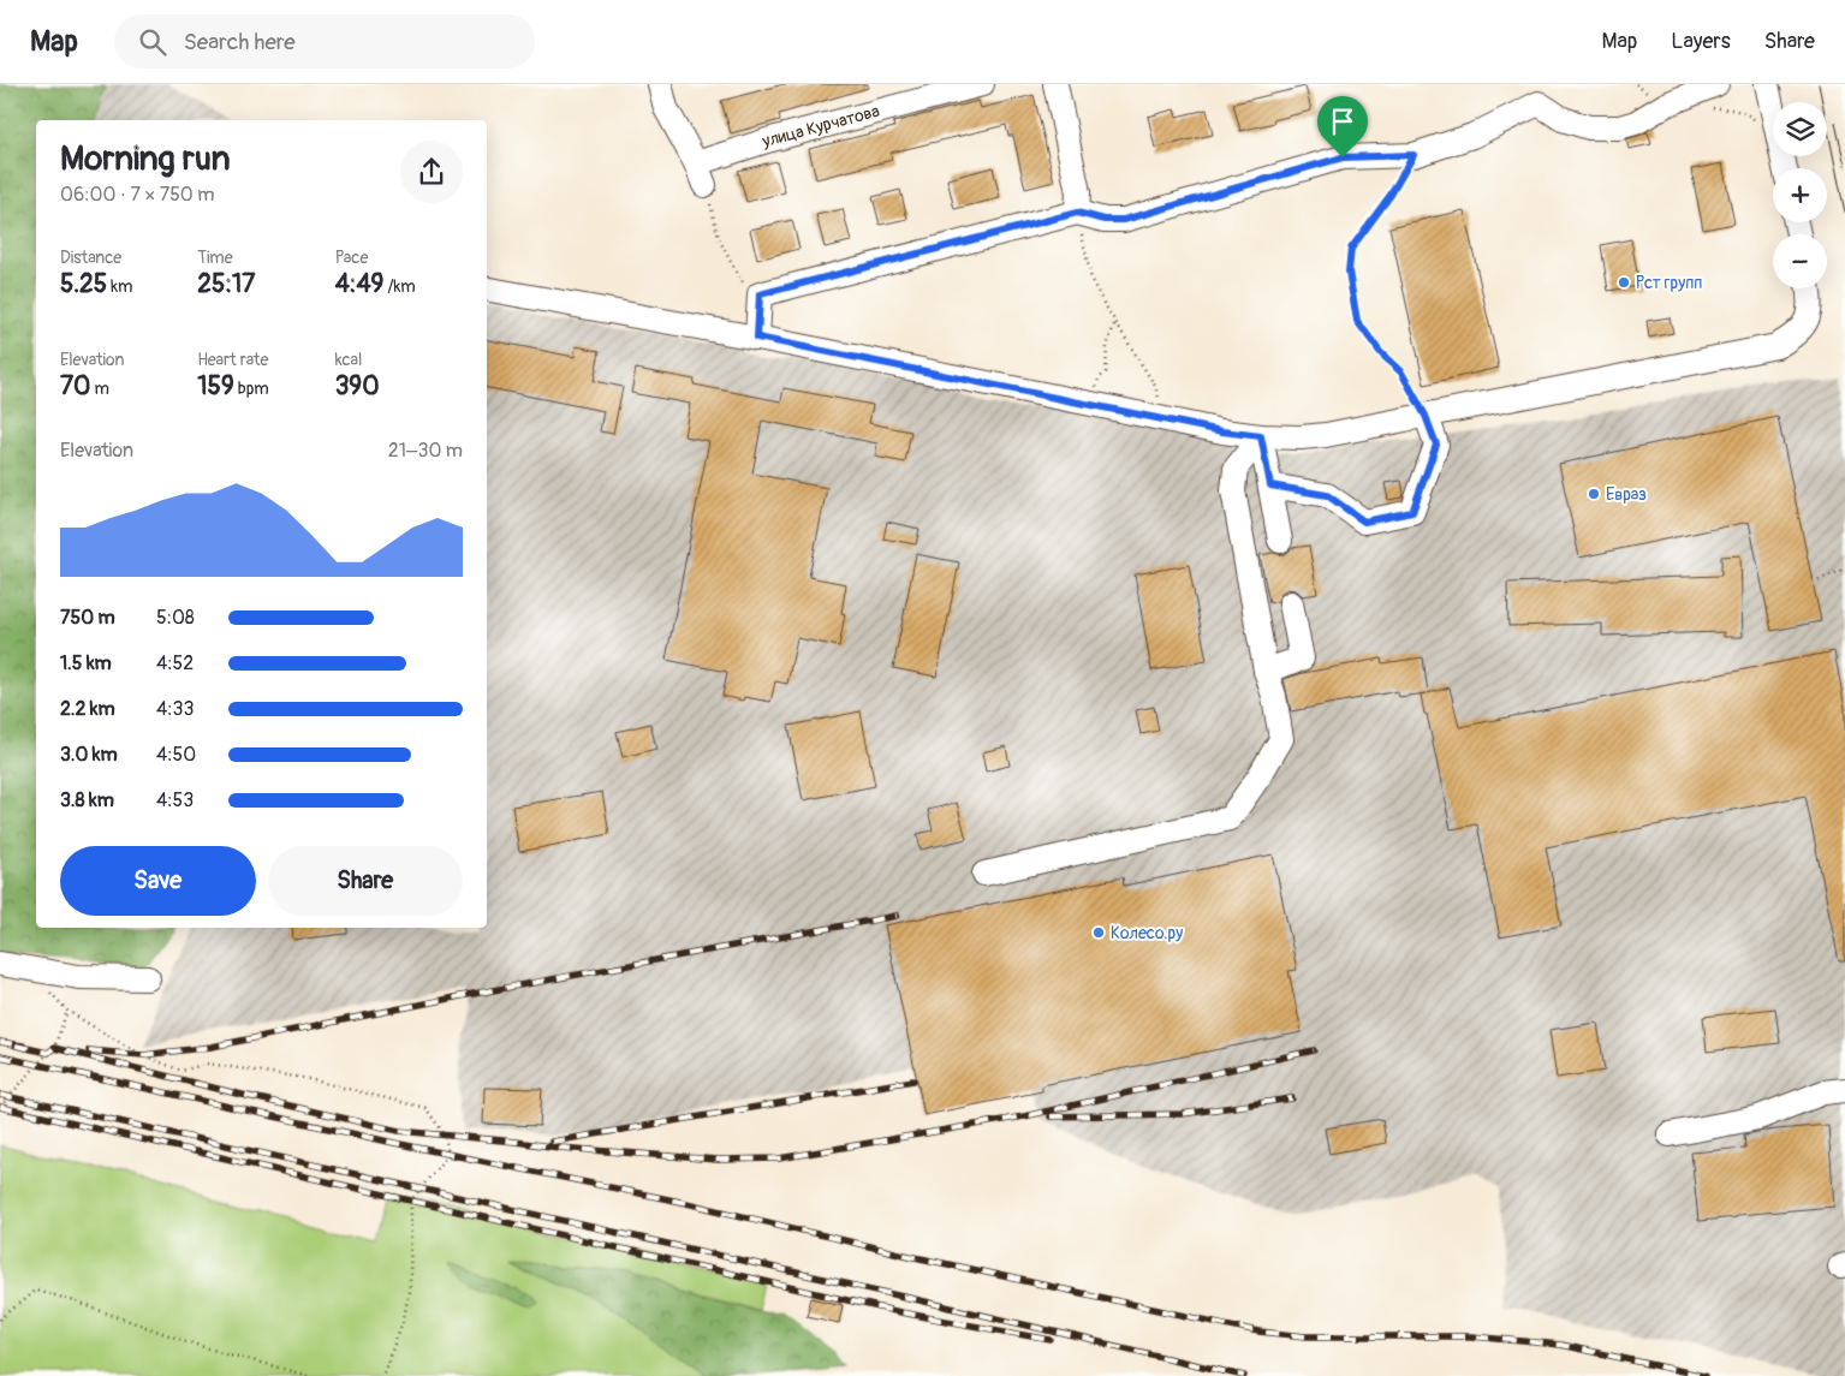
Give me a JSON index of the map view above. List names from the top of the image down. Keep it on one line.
{"streets":{"street":["улица Курчатова"]},"places":["Рст групп","Евраз","Колесо.ру"],"page":{"header":"Map","search":"Search here","nav":["Map","Layers","Share"],"map_buttons":["+","−"],"heading":["Morning run","06:00 · 7 × 750 m"],"stats":[["Distance","5.25 km"],["Time","25:17"],["Pace","4:49 /km"],["Elevation","70 m"],["Heart rate","159 bpm"],["kcal","390"]],"chart":["Elevation","21–30 m"],"list":[{"name":"750 m","note":"5:08"},{"name":"1.5 km","note":"4:52"},{"name":"2.2 km","note":"4:33"},{"name":"3.0 km","note":"4:50"},{"name":"3.8 km","note":"4:53"}],"buttons":["Save","Share"]}}
